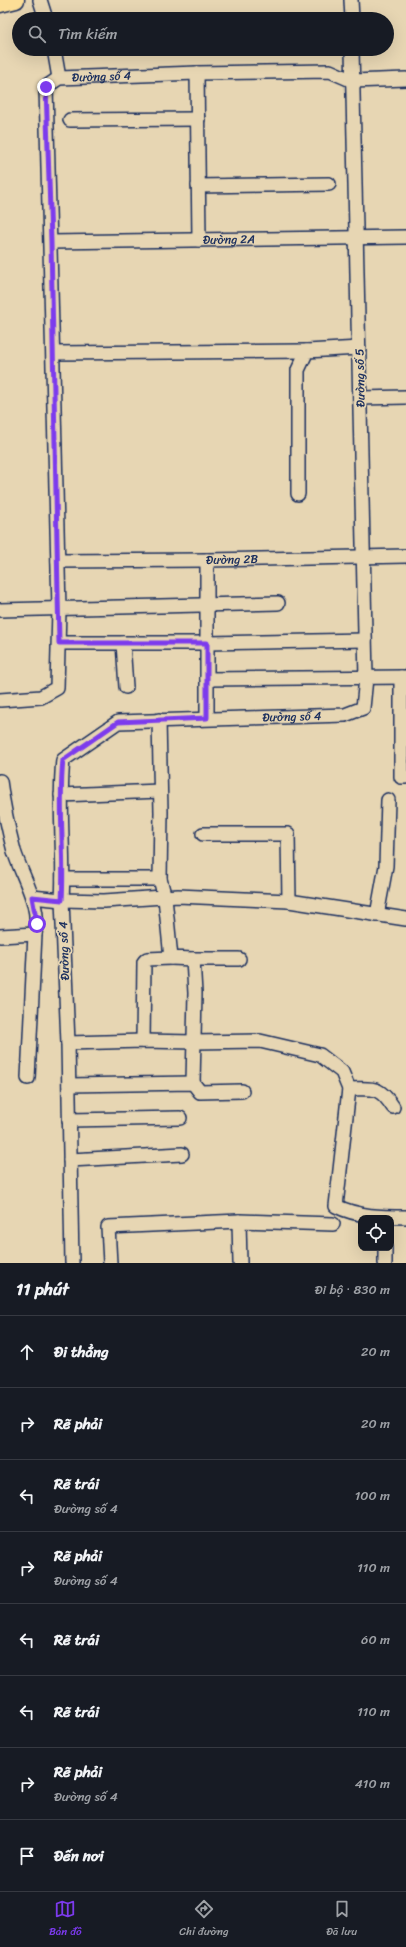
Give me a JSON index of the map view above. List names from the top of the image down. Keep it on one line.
{"streets":{"street":["Đường số 4","Đường 2A","Đường số 5","Đường 2B"]},"crossings":[["Đường số 4","Đường 2A"],["Đường số 4","Đường số 5"],["Đường số 4","Đường 2B"],["Đường 2A","Đường số 5"],["Đường số 5","Đường 2B"]],"page":{"search":"Tìm kiếm","heading":["11 phút","Đi bộ · 830 m"],"list":[["Đi thẳng","20 m"],["Rẽ phải","20 m"],["Rẽ trái","Đường số 4","100 m"],["Rẽ phải","Đường số 4","110 m"],["Rẽ trái","60 m"],["Rẽ trái","110 m"],["Rẽ phải","Đường số 4","410 m"],"Đến nơi"],"nav":["Bản đồ","Chỉ đường","Đã lưu"]}}
